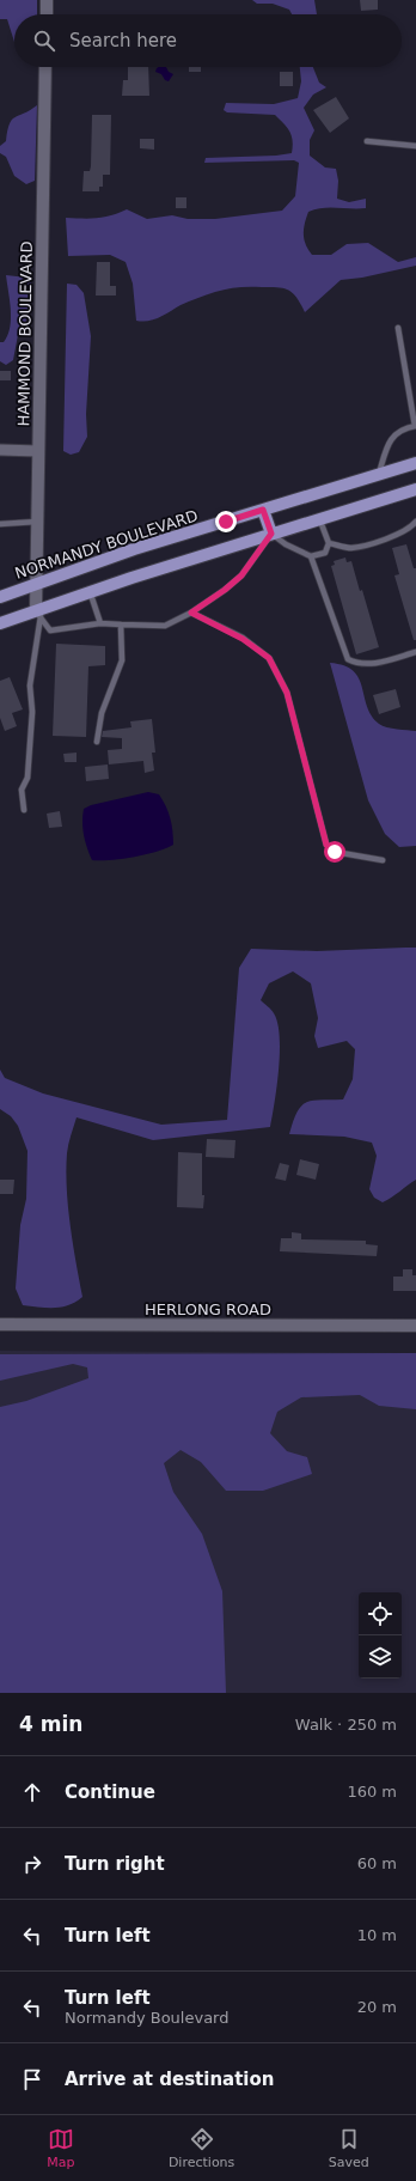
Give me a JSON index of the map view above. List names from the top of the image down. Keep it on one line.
{"streets":{"main road":["NORMANDY BOULEVARD"],"street":["HAMMOND BOULEVARD","HERLONG ROAD"]},"crossings":[["HAMMOND BOULEVARD","NORMANDY BOULEVARD"]],"page":{"search":"Search here","heading":["4 min","Walk · 250 m"],"list":[["Continue","160 m"],["Turn right","60 m"],["Turn left","10 m"],["Turn left","Normandy Boulevard","20 m"],"Arrive at destination"],"nav":["Map","Directions","Saved"]}}
